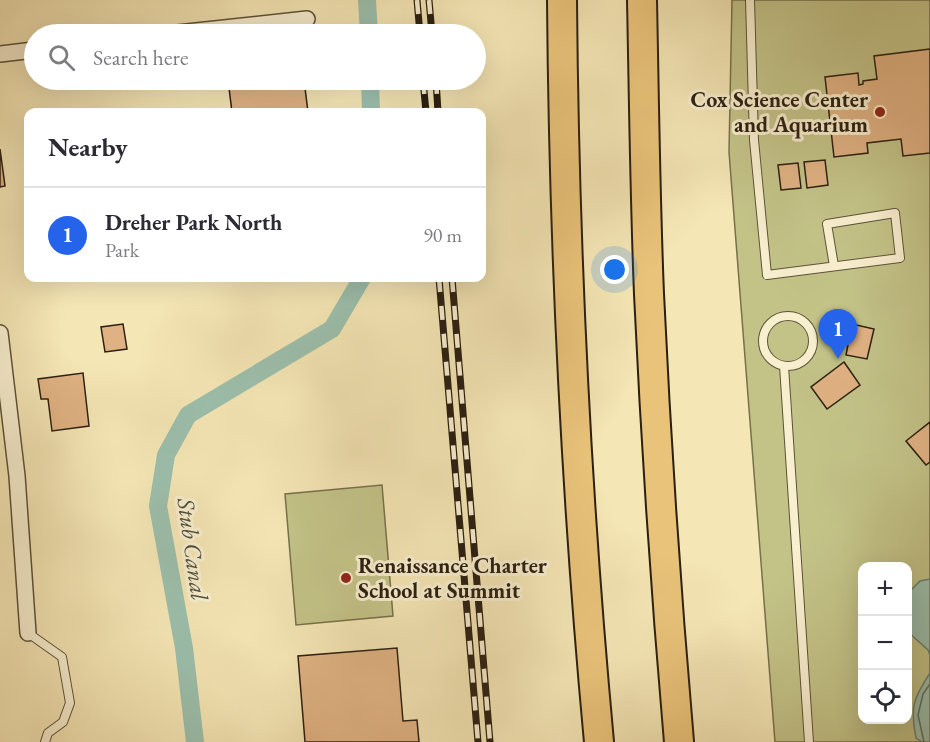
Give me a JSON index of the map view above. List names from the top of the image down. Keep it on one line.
{"water":["Stub Canal"],"places":["Cox Science Center and Aquarium","Renaissance Charter School at Summit"],"page":{"search":"Search here","heading":"Nearby","list":[{"mark":"1","name":"Dreher Park North","note":"Park","value":"90 m"}],"pins":"1","map_buttons":["+","−"]}}
